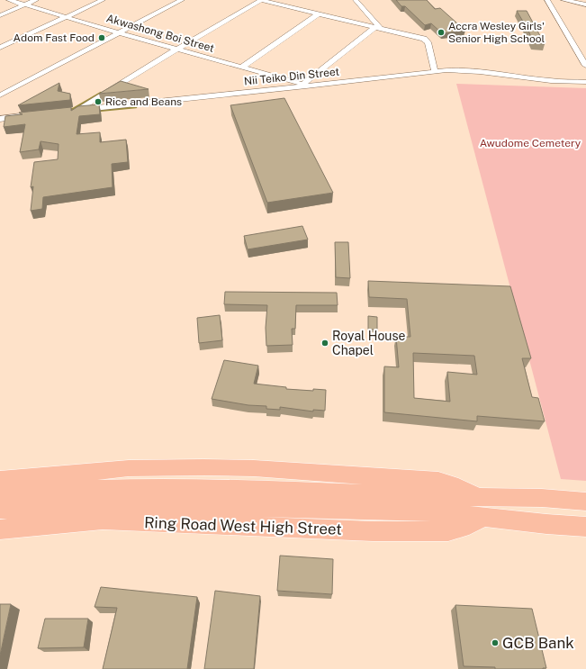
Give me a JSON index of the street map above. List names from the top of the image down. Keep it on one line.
{"streets":{"main road":["Ring Road West High Street"],"street":["Akwashong Boi Street","Nii Teiko Din Street"]},"crossings":[["Akwashong Boi Street","Nii Teiko Din Street"]],"parks":["Awudome Cemetery"],"places":["Accra Wesley Girls' Senior High School","Adom Fast Food","Rice and Beans","Royal House Chapel","GCB Bank"]}
